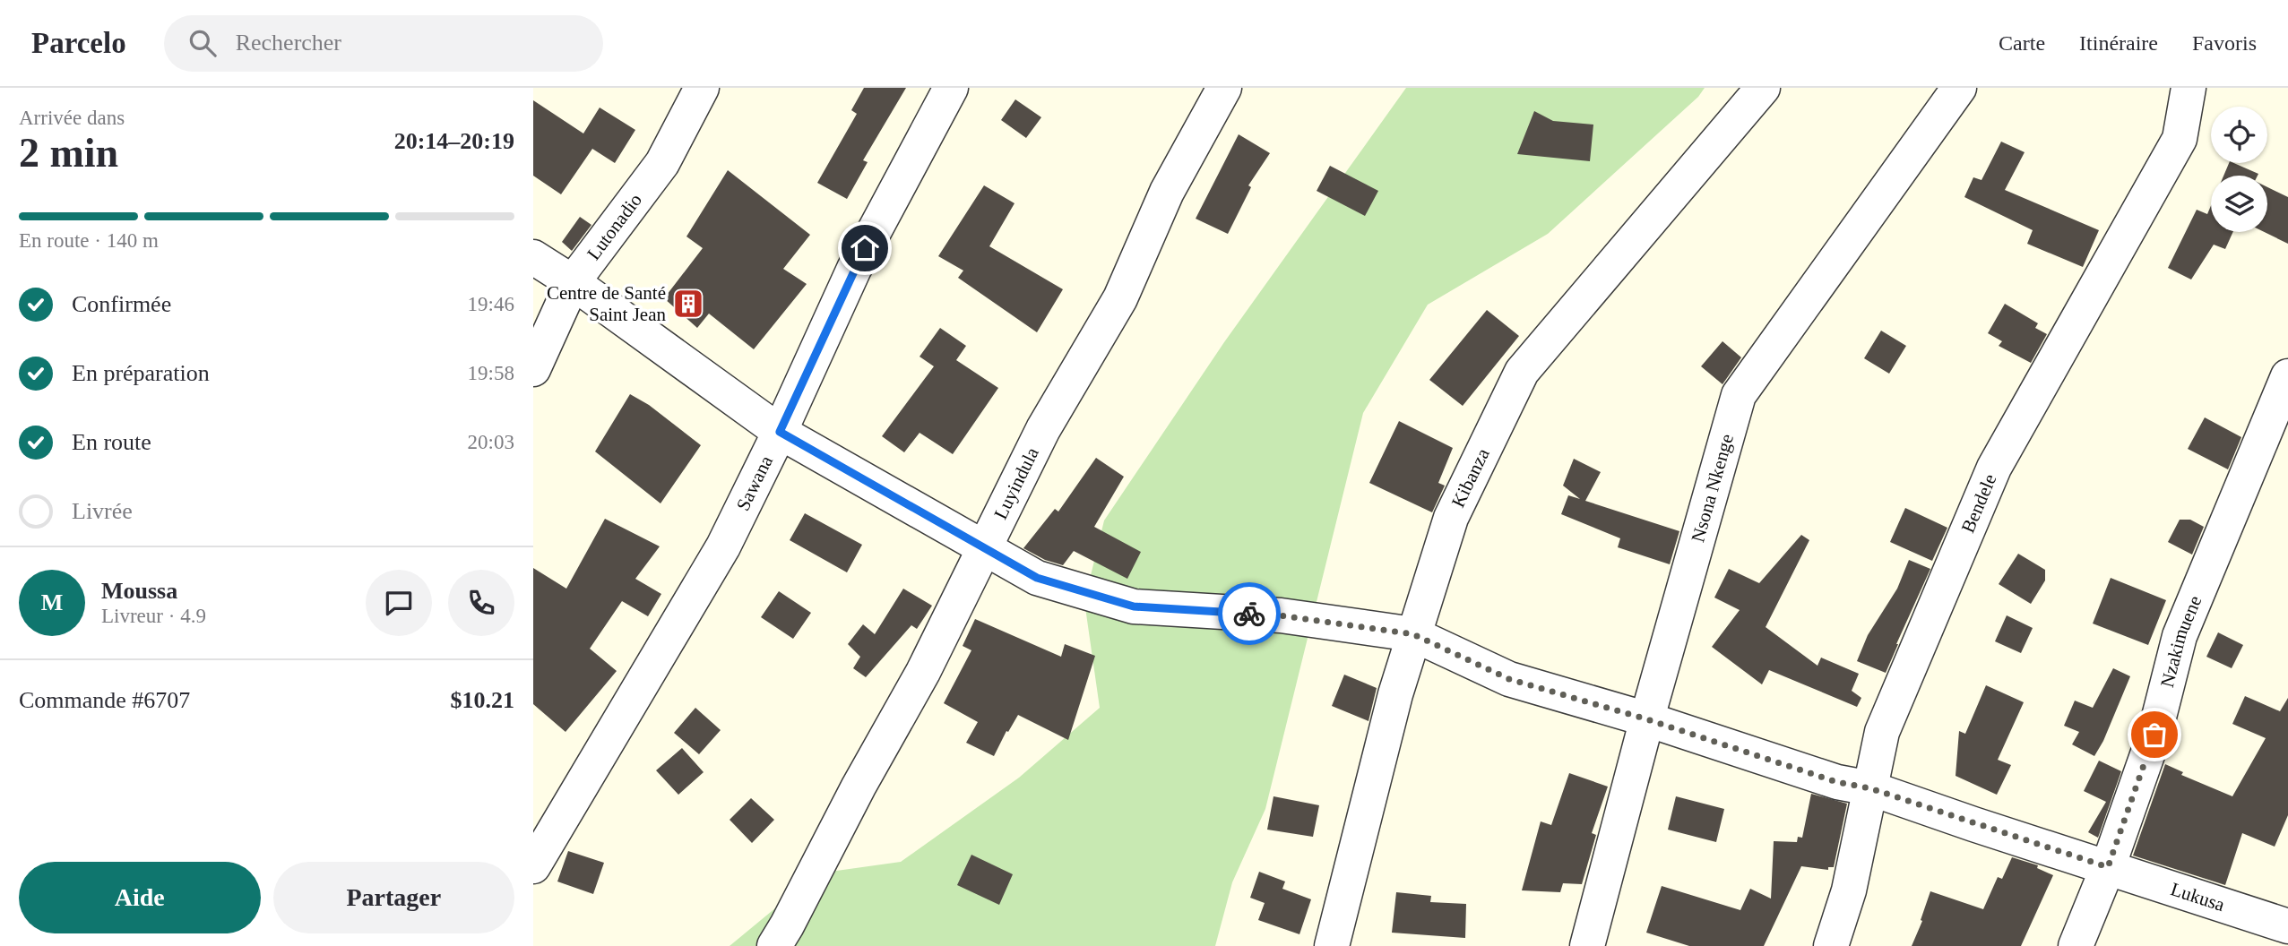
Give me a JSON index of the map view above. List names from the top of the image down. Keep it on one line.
{"streets":{"street":["Lutonadio","Kibanza","Sawana","Luyindula","Nsona Nkenge","Bendele","Nzakimuene","Lukusa"]},"crossings":[["Lutonadio","Lukusa"],["Kibanza","Lukusa"],["Sawana","Lukusa"],["Luyindula","Lukusa"],["Nsona Nkenge","Lukusa"],["Bendele","Lukusa"],["Nzakimuene","Lukusa"]],"places":{"building":["Centre de Santé Saint Jean"]},"page":{"header":"Parcelo","search":"Rechercher","nav":["Carte","Itinéraire","Favoris"],"heading":["2 min","Arrivée dans","20:14–20:19"],"panel":["Moussa","Livreur · 4.9","Commande #6707","$10.21"],"bar":"En route · 140 m","list":[["Confirmée","19:46"],["En préparation","19:58"],["En route","20:03"],"Livrée"],"round":"M","buttons":["Aide","Partager"]}}
